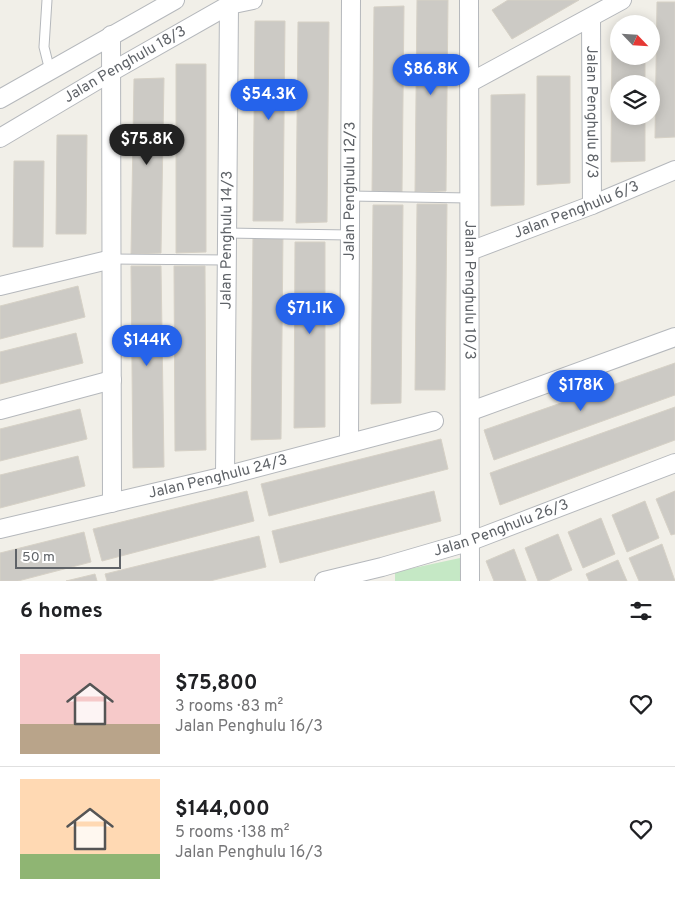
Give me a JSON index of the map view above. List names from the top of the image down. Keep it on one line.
{"streets":{"street":["Jalan Penghulu 18/3","Jalan Penghulu 8/3","Jalan Penghulu 12/3","Jalan Penghulu 6/3","Jalan Penghulu 14/3","Jalan Penghulu 10/3","Jalan Penghulu 24/3","Jalan Penghulu 26/3"]},"crossings":[["Jalan Penghulu 18/3","Jalan Penghulu 14/3"],["Jalan Penghulu 8/3","Jalan Penghulu 6/3"],["Jalan Penghulu 12/3","Jalan Penghulu 24/3"],["Jalan Penghulu 6/3","Jalan Penghulu 10/3"],["Jalan Penghulu 14/3","Jalan Penghulu 24/3"],["Jalan Penghulu 10/3","Jalan Penghulu 26/3"]],"scale_bar":"50 m","north":"bottom right","page":{"price":["$86.8K","$54.3K","$75.8K","$71.1K","$144K","$178K"],"scale":"50 m","heading":"6 homes","list":[{"name":"$75,800","note":"3 rooms · 83 m² · Jalan Penghulu 16/3"},{"name":"$144,000","note":"5 rooms · 138 m² · Jalan Penghulu 16/3"}]}}
